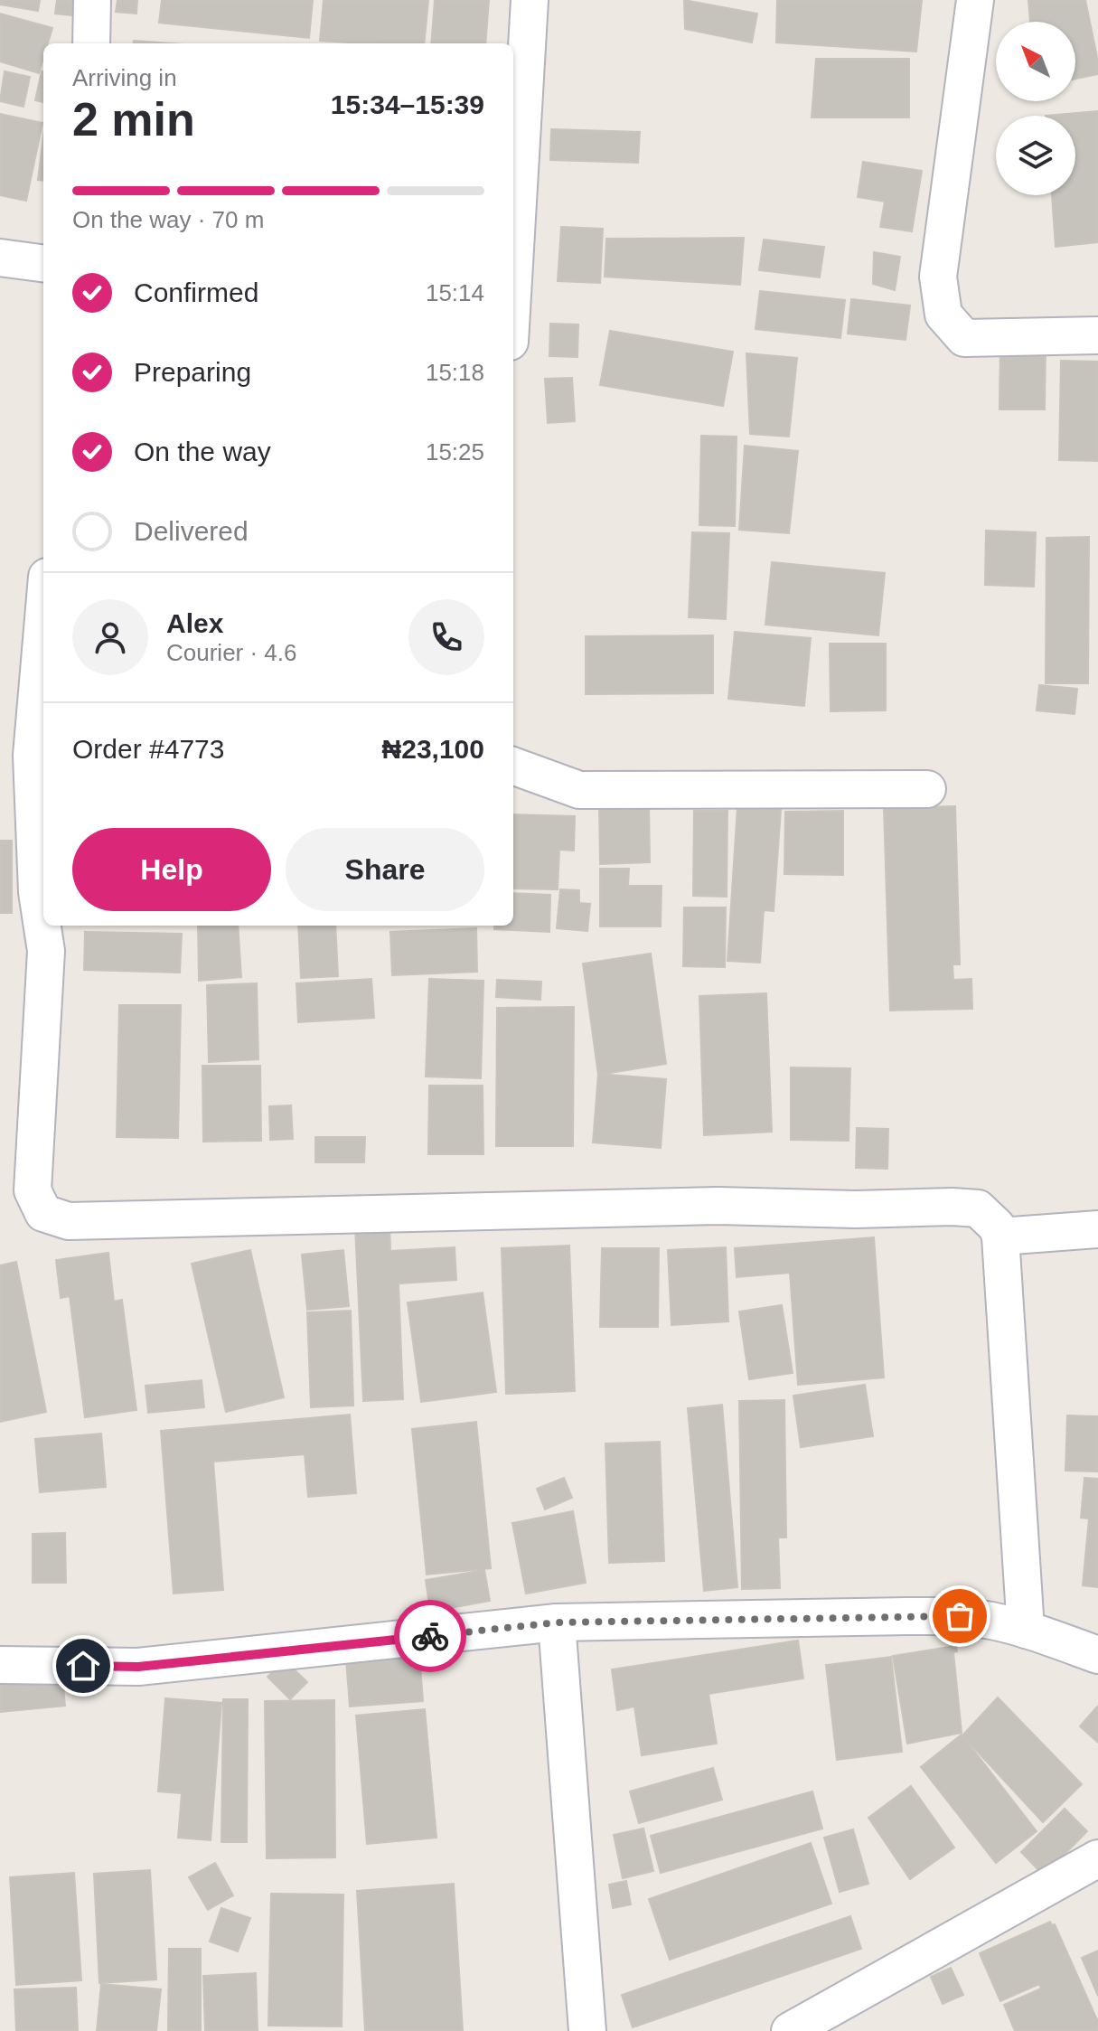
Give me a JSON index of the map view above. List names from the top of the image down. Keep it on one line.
{"north":"top left","page":{"heading":["2 min","Arriving in","15:34–15:39"],"panel":["Alex","Courier · 4.6","Order #4773","₦23,100"],"bar":"On the way · 70 m","list":[["Confirmed","15:14"],["Preparing","15:18"],["On the way","15:25"],"Delivered"],"buttons":["Help","Share"]}}
